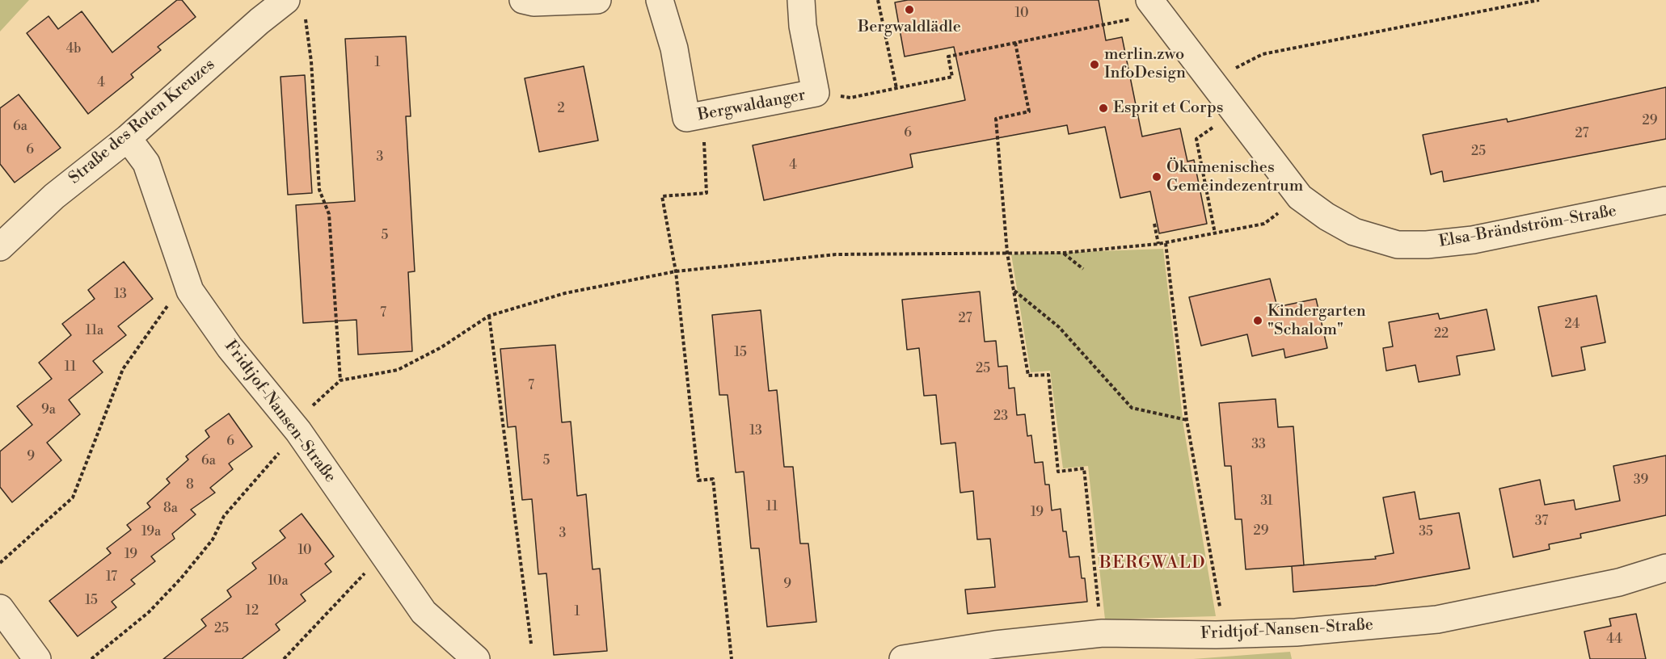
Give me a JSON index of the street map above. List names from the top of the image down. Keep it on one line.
{"streets":{"street":["Bergwaldanger","Straße des Roten Kreuzes","Elsa-Brändström-Straße","Fridtjof-Nansen-Straße"]},"crossings":[["Straße des Roten Kreuzes","Fridtjof-Nansen-Straße"]],"districts":["BERGWALD"],"places":["Bergwaldlädle","merlin.zwo InfoDesign","Esprit et Corps","Ökumenisches Gemeindezentrum","Kindergarten \"Schalom\""],"house_numbers":["10","4b","1","4","2","29","6a","6","27","6","25","3","4","5","13","7","27","24","11a","22","15","11","25","7","9a","23","13","6","33","9","6a","5","39","8","31","11","8a","19","37","29","19a","35","3","10","19","17","10a","9","15","12","1","25","44"]}
